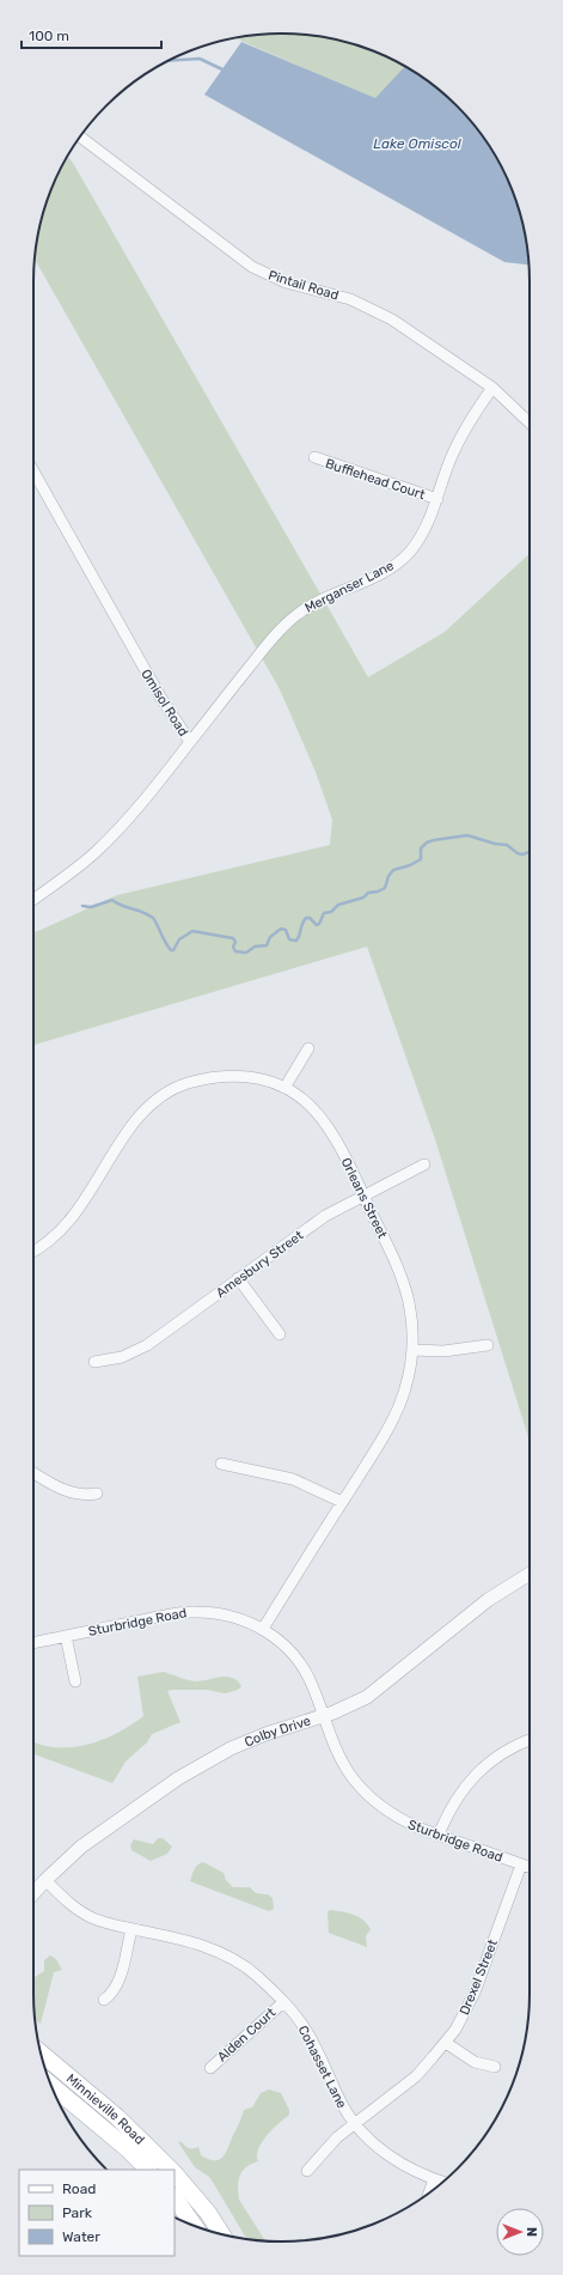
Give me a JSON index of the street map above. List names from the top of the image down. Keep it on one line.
{"streets":{"main road":["Minnieville Road"],"street":["Pintail Road","Bufflehead Court","Merganser Lane","Omisol Road","Orleans Street","Amesbury Street","Sturbridge Road","Colby Drive","Drexel Street","Alden Court","Cohasset Lane"]},"crossings":[["Pintail Road","Merganser Lane"],["Bufflehead Court","Merganser Lane"],["Merganser Lane","Omisol Road"],["Orleans Street","Amesbury Street"],["Orleans Street","Sturbridge Road"],["Sturbridge Road","Colby Drive"],["Sturbridge Road","Drexel Street"],["Colby Drive","Cohasset Lane"],["Drexel Street","Cohasset Lane"],["Alden Court","Cohasset Lane"]],"water":["Lake Omiscol"],"legend":["Road","Park","Water"],"scale_bar":"100 m","north":"right"}
